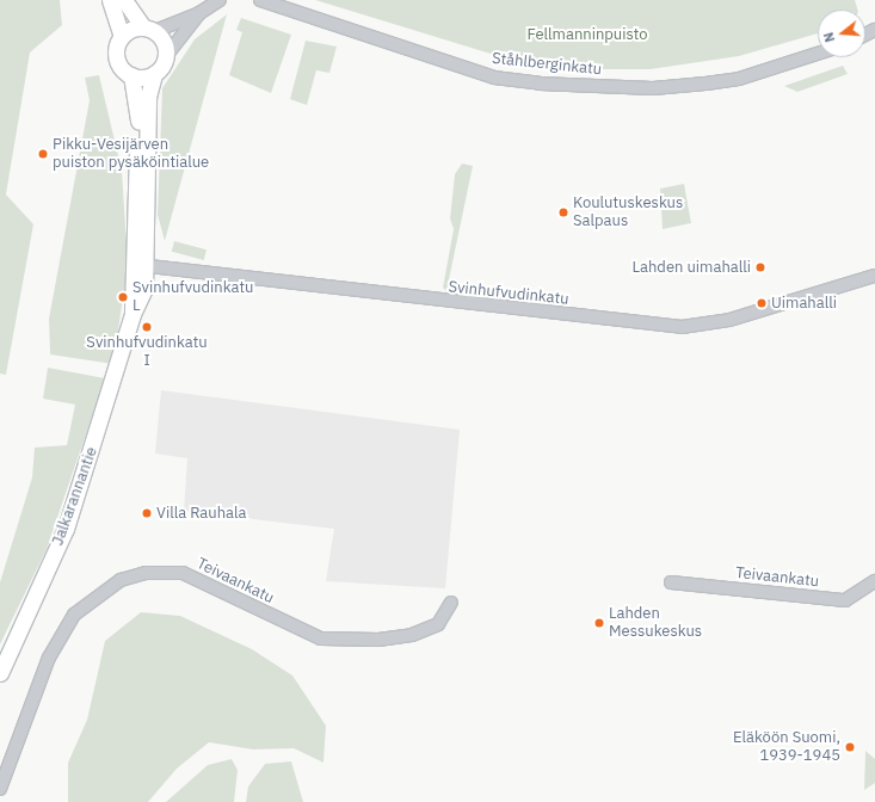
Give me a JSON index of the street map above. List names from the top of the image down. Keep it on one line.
{"streets":{"main road":["Jalkarannantie"],"street":["Ståhlberginkatu","Svinhufvudinkatu","Teivaankatu"]},"crossings":[["Svinhufvudinkatu","Jalkarannantie"]],"parks":["Fellmanninpuisto"],"places":["Pikku-Vesijärven puiston pysäköintialue","Koulutuskeskus Salpaus","Lahden uimahalli","Svinhufvudinkatu L","Uimahalli","Svinhufvudinkatu I","Villa Rauhala","Lahden Messukeskus","Eläköön Suomi, 1939-1945"],"north":"left"}
